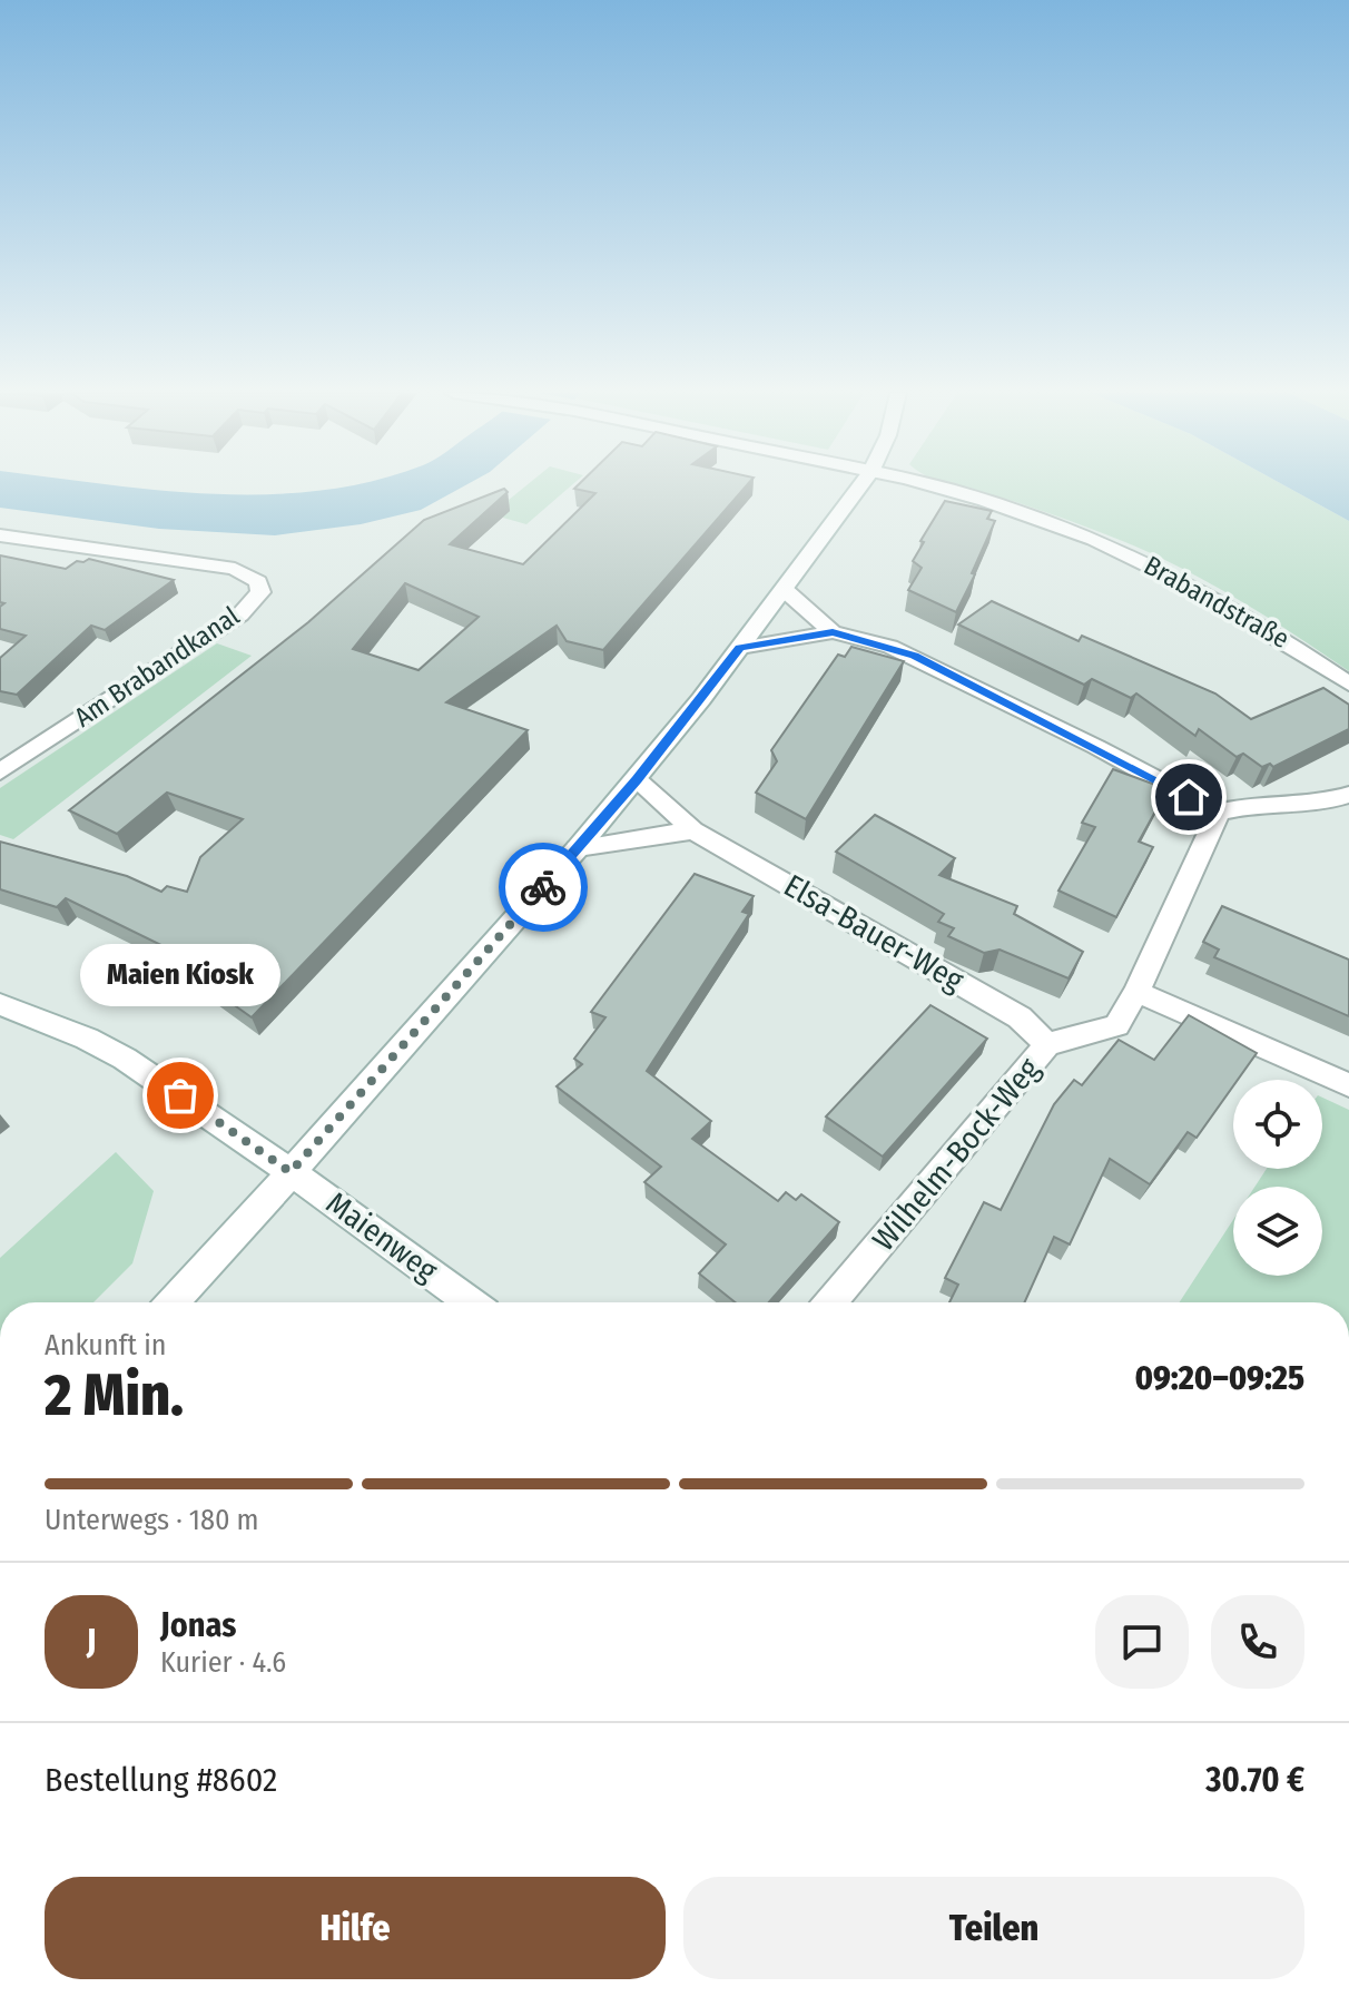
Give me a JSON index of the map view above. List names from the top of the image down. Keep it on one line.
{"streets":{"street":["Brabandstraße","Am Brabandkanal","Elsa-Bauer-Weg","Wilhelm-Bock-Weg","Maienweg"]},"crossings":[["Elsa-Bauer-Weg","Wilhelm-Bock-Weg"]],"places":["Maien Kiosk"],"page":{"bubble":"Maien Kiosk","heading":["2 Min.","Ankunft in","09:20–09:25"],"panel":["Jonas","Kurier · 4.6","Bestellung #8602","30.70 €"],"bar":"Unterwegs · 180 m","round":"J","buttons":["Hilfe","Teilen"]}}
